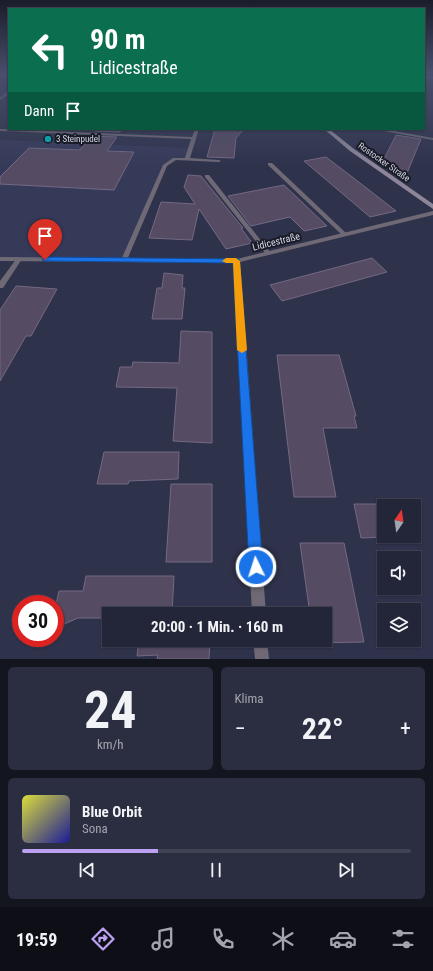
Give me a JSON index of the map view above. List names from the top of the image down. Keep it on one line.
{"streets":{"main road":["Rostocker Straße"],"street":["Lidicestraße"]},"places":["3 Steinpudel"],"north":"top","page":{"turn":["90 m","Lidicestraße"],"then":"Dann","limit":"30","trip":"20:00 · 1 Min. · 160 m","tile":[["24","km/h"],"Klima"],"heat":["−","22°","+"],"song":["Blue Orbit","Sona"],"tabs":"19:59"}}
